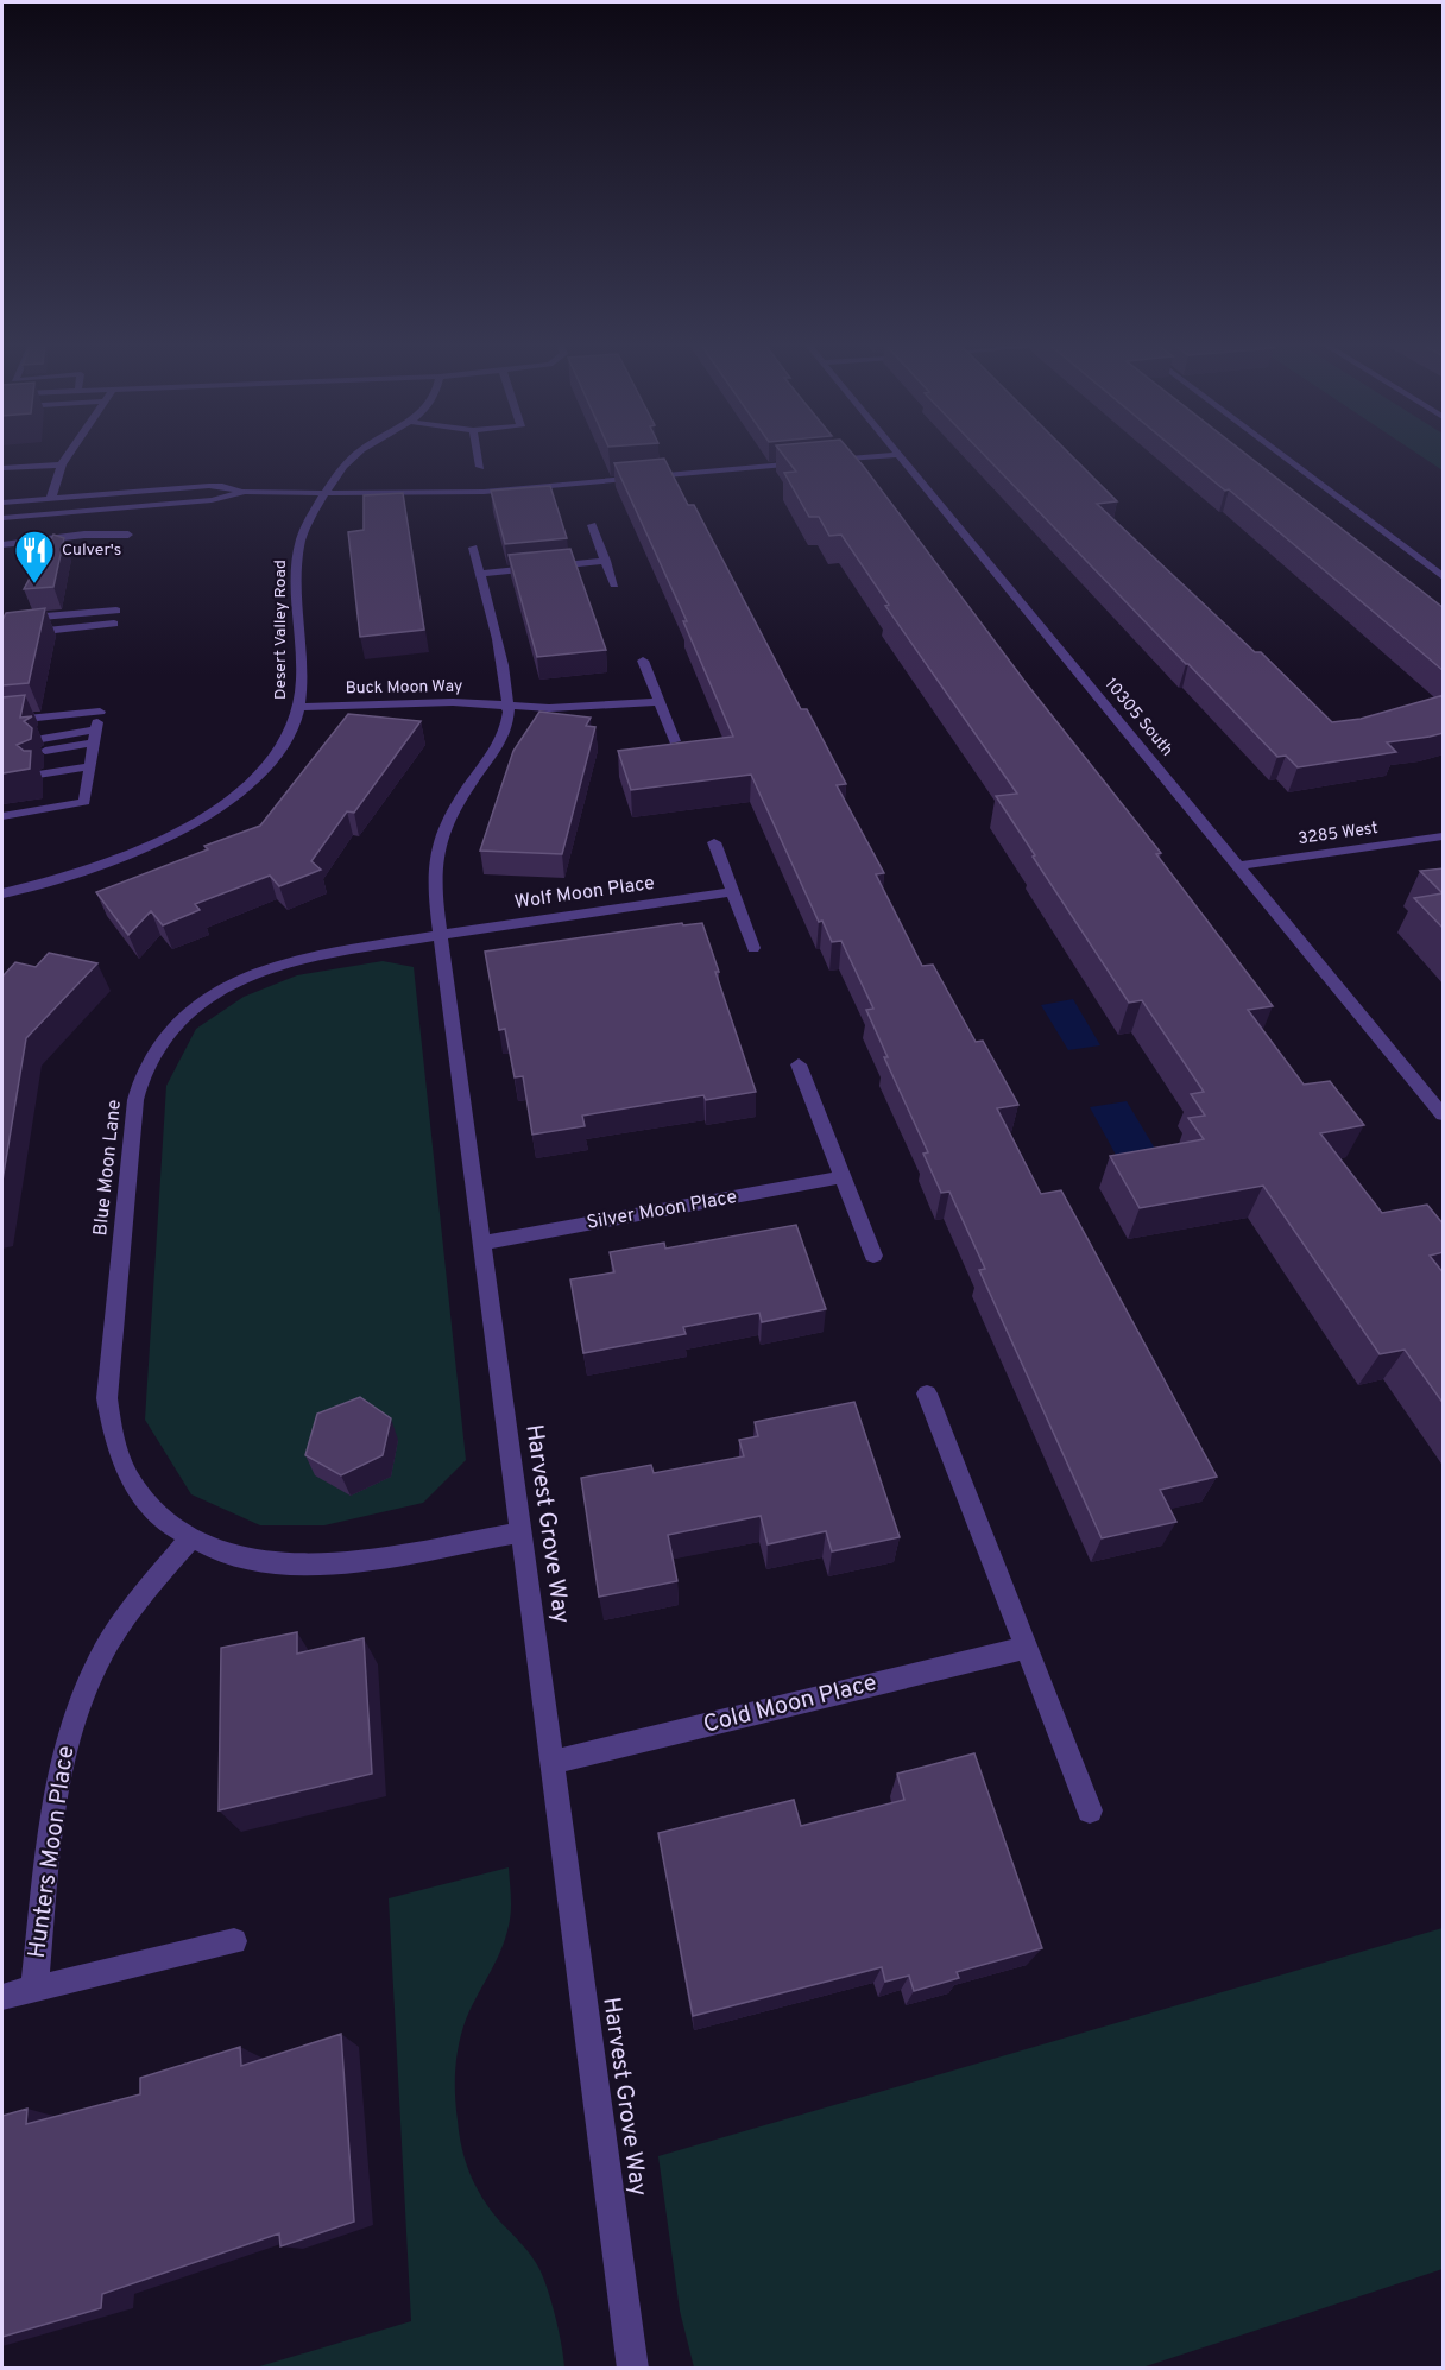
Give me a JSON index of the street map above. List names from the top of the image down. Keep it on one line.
{"streets":{"street":["Desert Valley Road","Buck Moon Way","10305 South","3285 West","Wolf Moon Place","Blue Moon Lane","Silver Moon Place","Harvest Grove Way","Cold Moon Place","Hunters Moon Place"]},"crossings":[["Desert Valley Road","Buck Moon Way"],["Buck Moon Way","Harvest Grove Way"],["10305 South","3285 West"],["Wolf Moon Place","Blue Moon Lane"],["Wolf Moon Place","Harvest Grove Way"],["Blue Moon Lane","Harvest Grove Way"],["Blue Moon Lane","Hunters Moon Place"],["Silver Moon Place","Harvest Grove Way"],["Harvest Grove Way","Cold Moon Place"]],"places":{"restaurant":["Culver's"]}}
